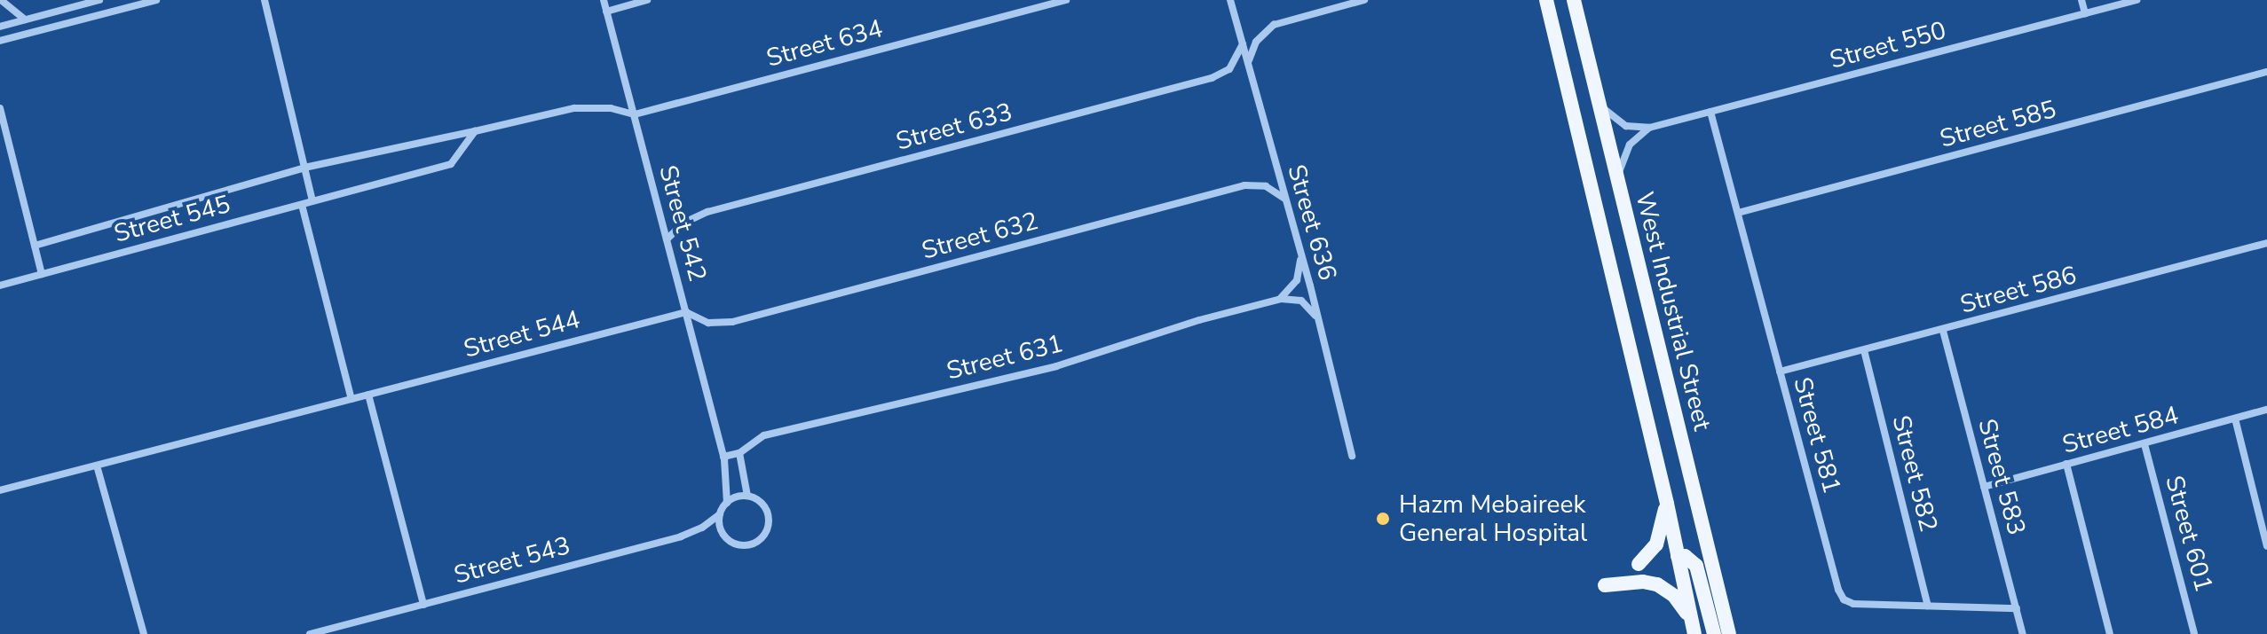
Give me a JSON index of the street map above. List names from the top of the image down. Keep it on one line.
{"streets":{"main road":["West Industrial Street"],"street":["Street 634","Street 550","Street 585","Street 633","Street 545","Street 636","Street 542","Street 632","Street 586","Street 544","Street 631","Street 584","Street 581","Street 582","Street 583","Street 601","Street 543"]},"crossings":[["Street 634","Street 542"],["Street 550","Street 581"],["Street 585","Street 581"],["Street 633","Street 636"],["Street 633","Street 542"],["Street 636","Street 632"],["Street 542","Street 632"],["Street 542","Street 544"],["Street 542","Street 543"],["Street 632","Street 544"],["Street 586","Street 581"],["Street 586","Street 582"],["Street 586","Street 583"],["Street 584","Street 583"],["Street 584","Street 601"],["Street 581","Street 582"],["Street 581","Street 583"]],"places":["Hazm Mebaireek General Hospital"]}
